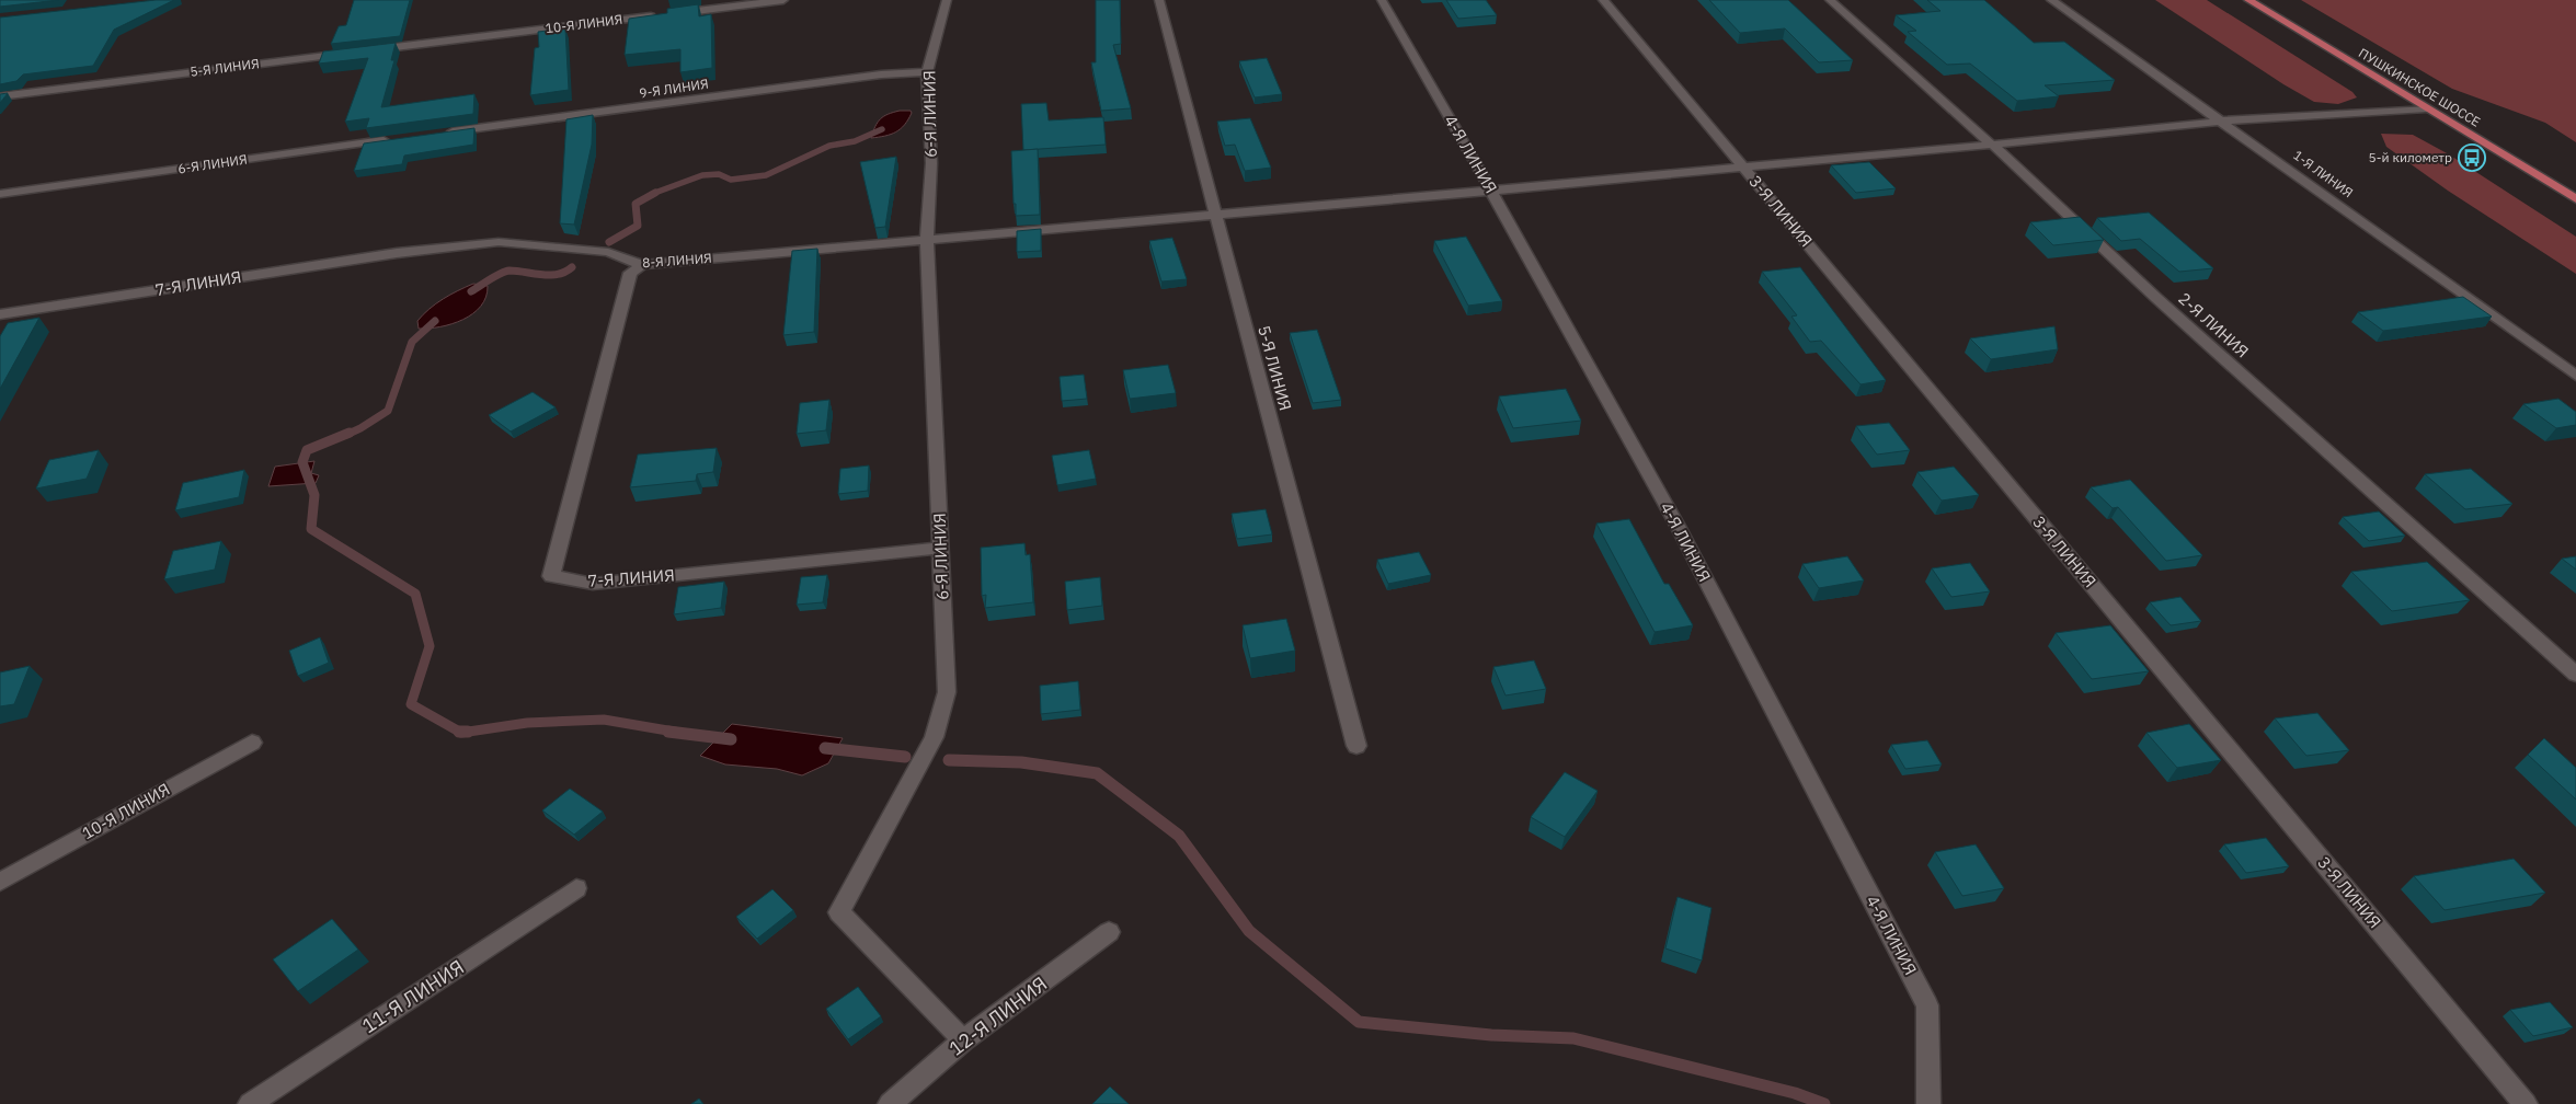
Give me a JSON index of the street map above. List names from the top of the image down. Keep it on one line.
{"streets":{"main road":["ПУШКИНСКОЕ ШОССЕ"],"street":["10-Я ЛИНИЯ","5-Я ЛИНИЯ","9-Я ЛИНИЯ","6-Я ЛИНИЯ","4-Я ЛИНИЯ","1-Я ЛИНИЯ","3-Я ЛИНИЯ","8-Я ЛИНИЯ","7-Я ЛИНИЯ","2-Я ЛИНИЯ","11-Я ЛИНИЯ","12-Я ЛИНИЯ"]},"crossings":[["10-Я ЛИНИЯ","5-Я ЛИНИЯ"],["5-Я ЛИНИЯ","8-Я ЛИНИЯ"],["ПУШКИНСКОЕ ШОССЕ","8-Я ЛИНИЯ"],["9-Я ЛИНИЯ","6-Я ЛИНИЯ"],["6-Я ЛИНИЯ","8-Я ЛИНИЯ"],["6-Я ЛИНИЯ","7-Я ЛИНИЯ"],["6-Я ЛИНИЯ","12-Я ЛИНИЯ"],["4-Я ЛИНИЯ","8-Я ЛИНИЯ"],["1-Я ЛИНИЯ","8-Я ЛИНИЯ"],["3-Я ЛИНИЯ","8-Я ЛИНИЯ"],["8-Я ЛИНИЯ","7-Я ЛИНИЯ"],["8-Я ЛИНИЯ","2-Я ЛИНИЯ"]],"places":{"bus stop":["5-й километр"]}}
